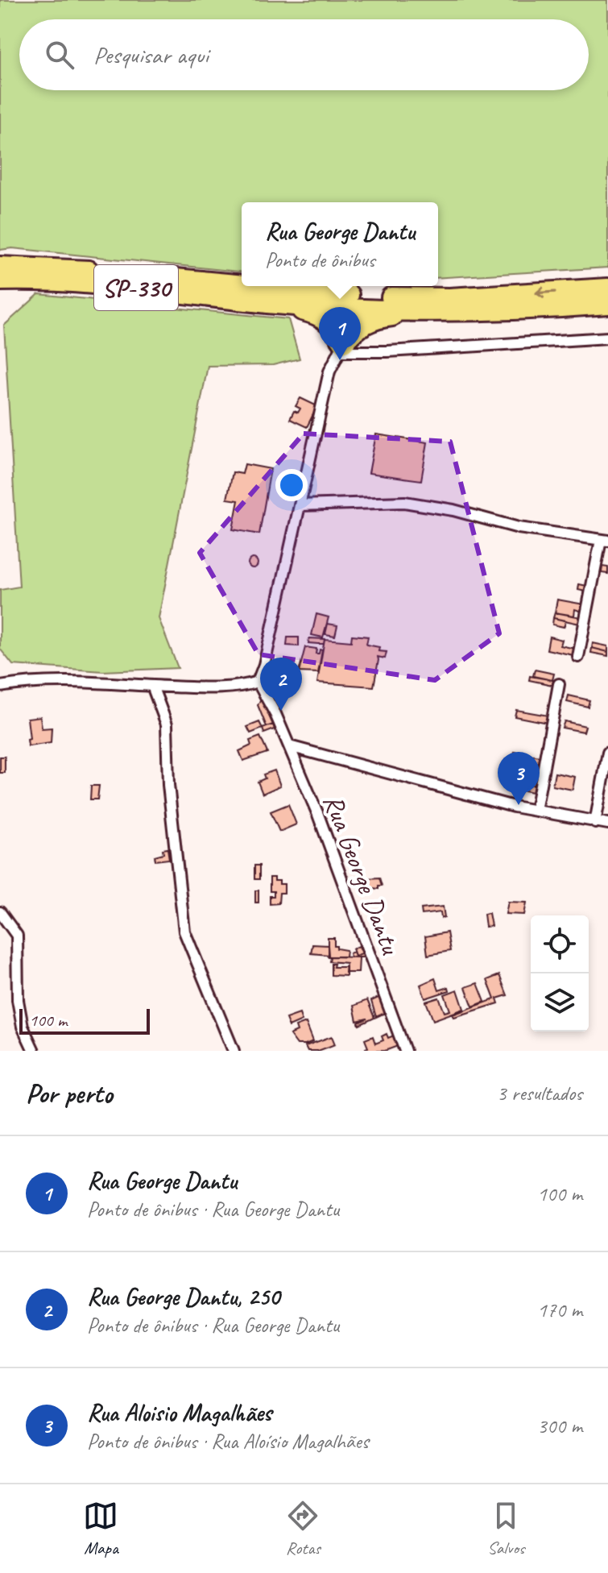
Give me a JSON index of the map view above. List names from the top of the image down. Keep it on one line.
{"streets":{"highway":["SP-330"],"street":["Rua George Dantu"]},"scale_bar":"100 m","page":{"search":"Pesquisar aqui","popup":["Rua George Dantu","Ponto de ônibus"],"pins":["1","2","3"],"scale":"100 m","heading":["Por perto","3 resultados"],"list":[{"mark":"1","name":"Rua George Dantu","note":"Ponto de ônibus · Rua George Dantu","value":"100 m"},{"mark":"2","name":"Rua George Dantu, 250","note":"Ponto de ônibus · Rua George Dantu","value":"170 m"},{"mark":"3","name":"Rua Aloisio Magalhães","note":"Ponto de ônibus · Rua Aloísio Magalhães","value":"300 m"}],"nav":["Mapa","Rotas","Salvos"]}}
